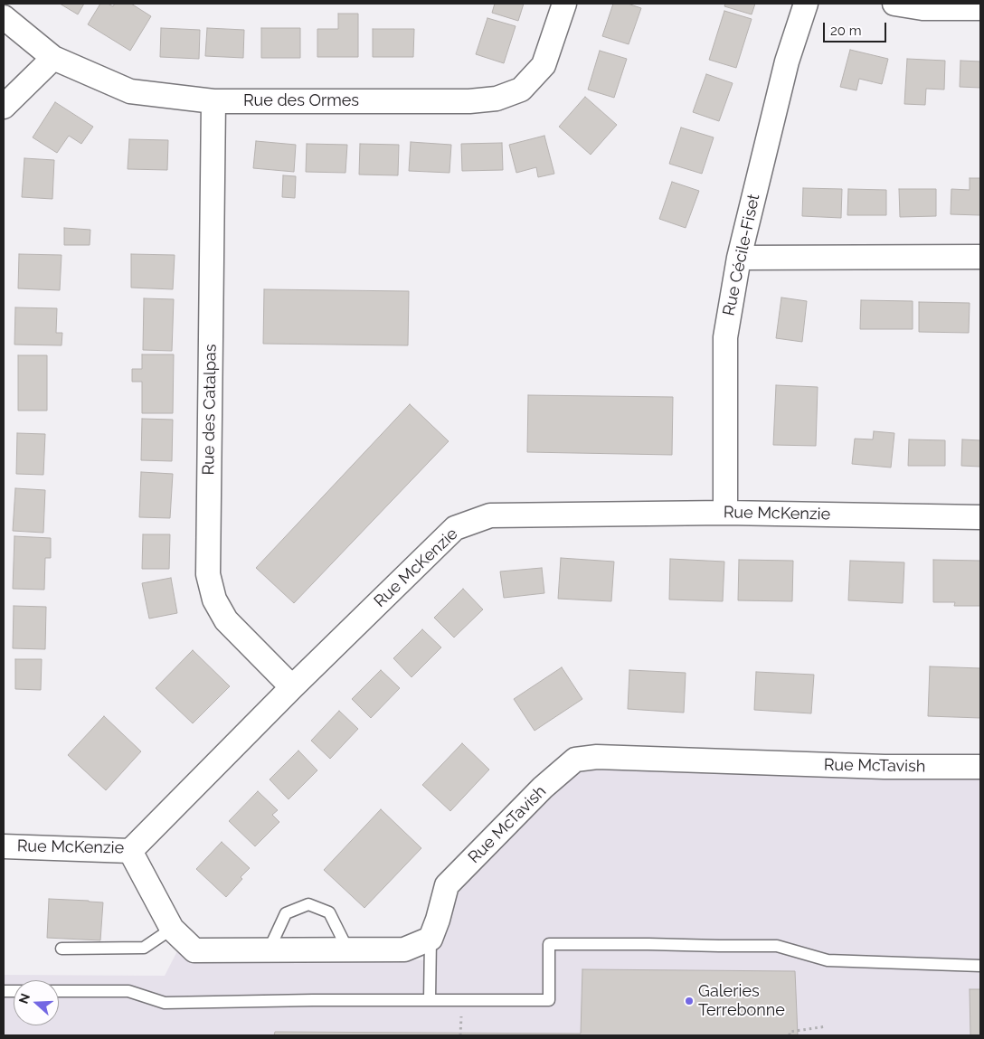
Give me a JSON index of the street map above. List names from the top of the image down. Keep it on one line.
{"streets":{"street":["Rue des Ormes","Rue Cécile-Fiset","Rue des Catalpas","Rue McKenzie","Rue McTavish"]},"crossings":[["Rue des Ormes","Rue des Catalpas"],["Rue Cécile-Fiset","Rue McKenzie"],["Rue des Catalpas","Rue McKenzie"]],"places":["Galeries Terrebonne"],"scale_bar":"20 m","north":"left"}
